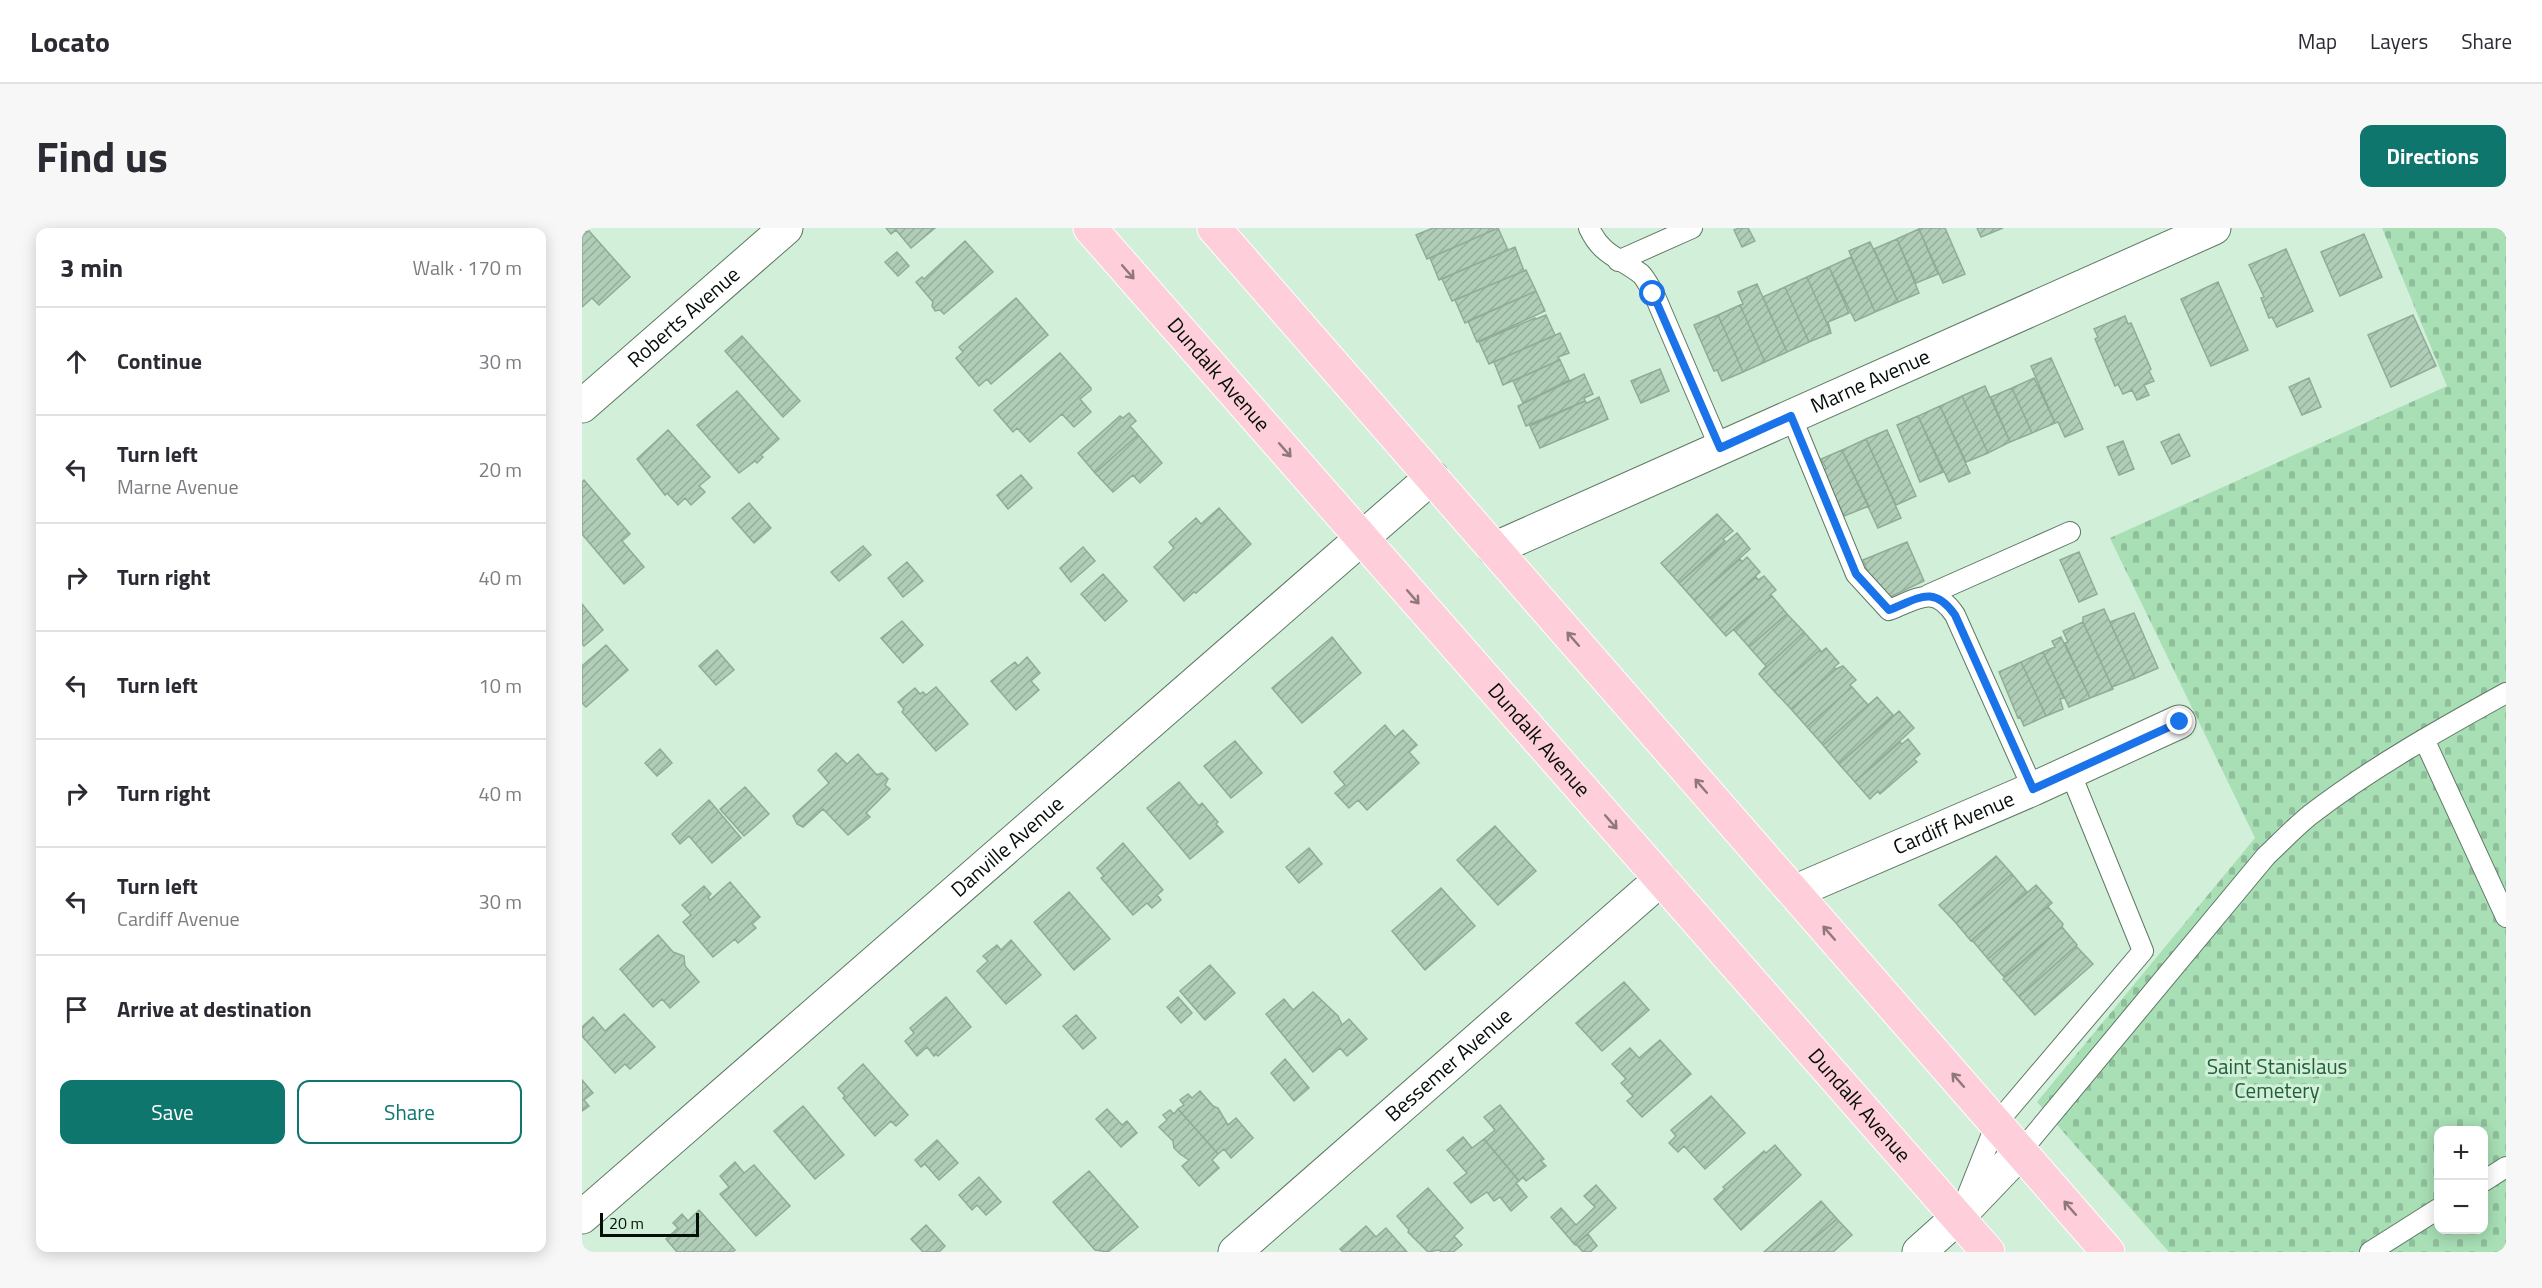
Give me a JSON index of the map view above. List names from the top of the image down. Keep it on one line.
{"streets":{"main road":["Dundalk Avenue"],"street":["Roberts Avenue","Marne Avenue","Cardiff Avenue","Danville Avenue","Bessemer Avenue"]},"crossings":[["Dundalk Avenue","Danville Avenue"],["Dundalk Avenue","Bessemer Avenue"]],"parks":["Saint Stanislaus Cemetery"],"scale_bar":"20 m","page":{"header":"Locato","nav":["Map","Layers","Share"],"title":"Find us","buttons":["Directions",["Save","Share"]],"heading":["3 min","Walk · 170 m"],"list":[["Continue","30 m"],["Turn left","Marne Avenue","20 m"],["Turn right","40 m"],["Turn left","10 m"],["Turn right","40 m"],["Turn left","Cardiff Avenue","30 m"],"Arrive at destination"],"map_buttons":["+","−"],"scale":"20 m"}}
